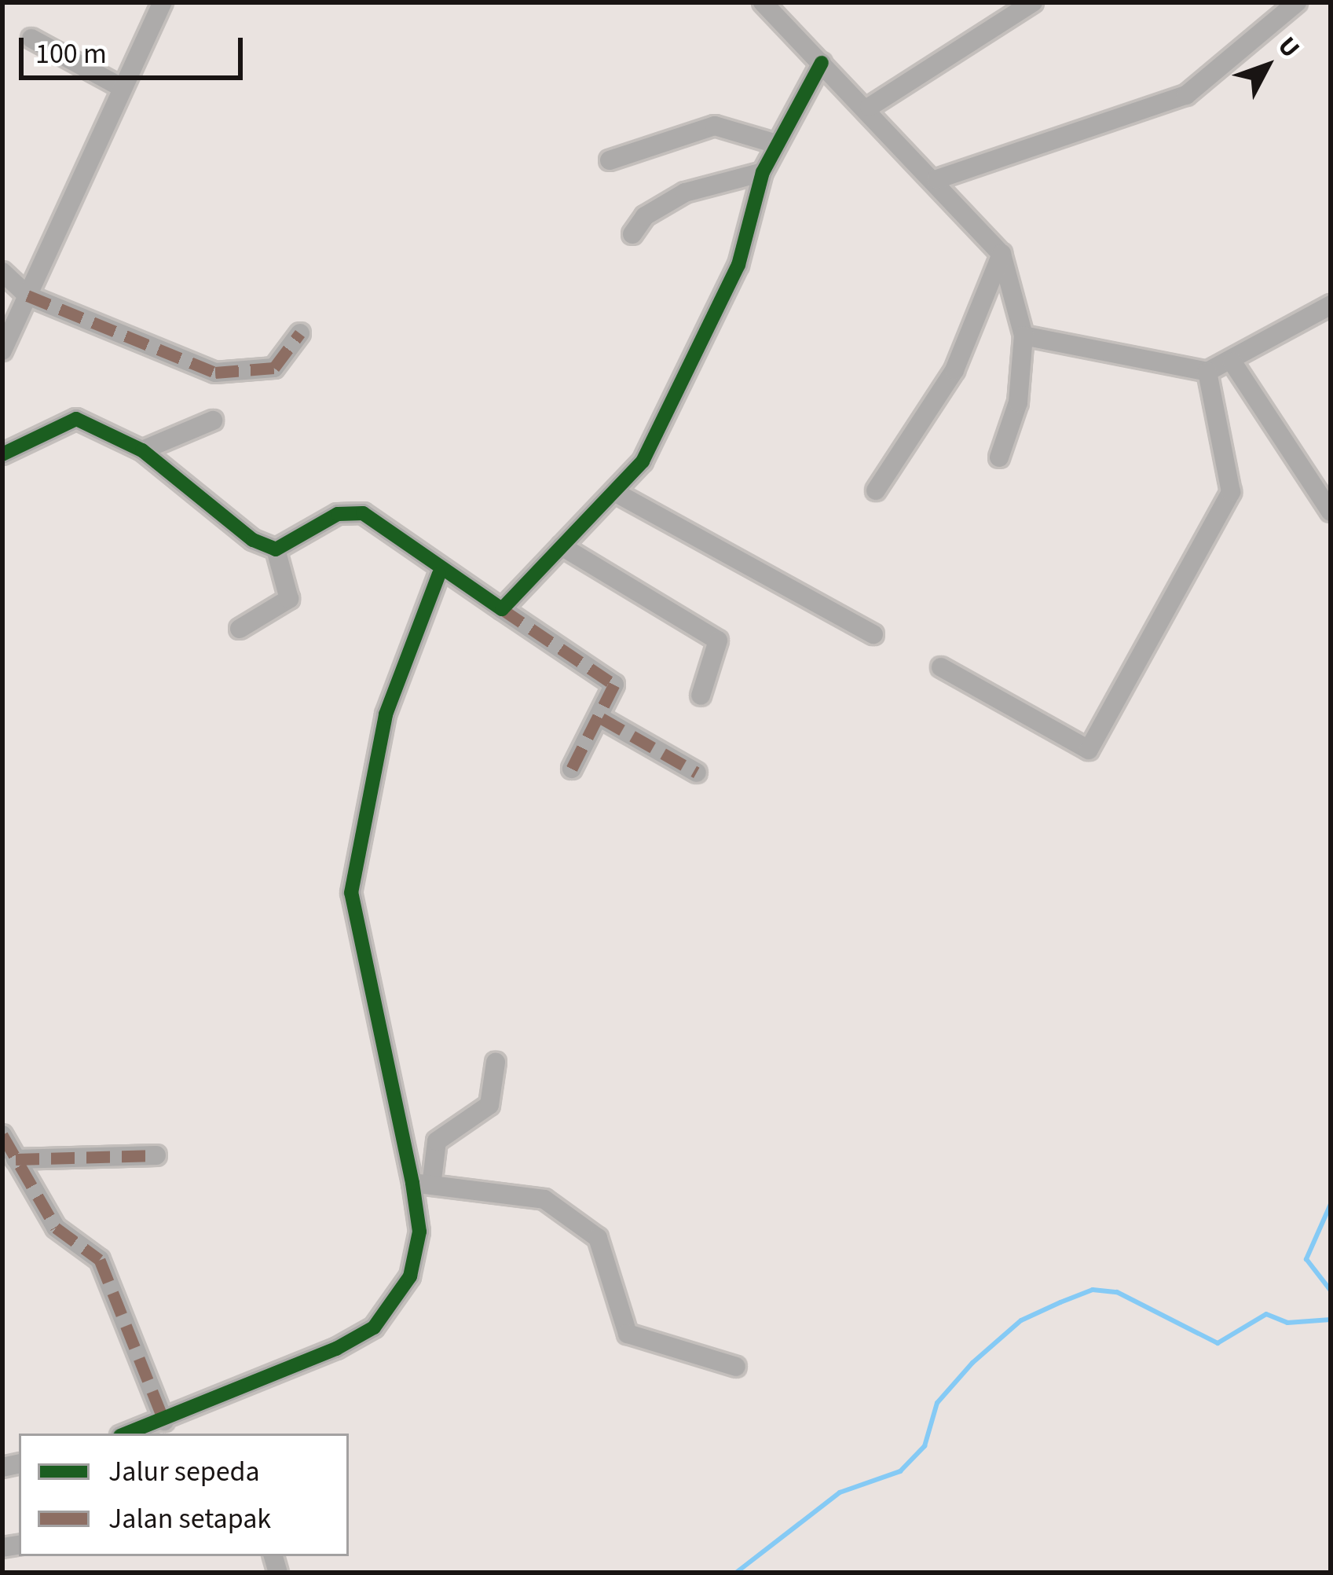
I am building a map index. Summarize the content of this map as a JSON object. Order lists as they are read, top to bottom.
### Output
{
  "legend": ["Jalur sepeda", "Jalan setapak"],
  "scale_bar": "100 m",
  "north": "top right"
}
